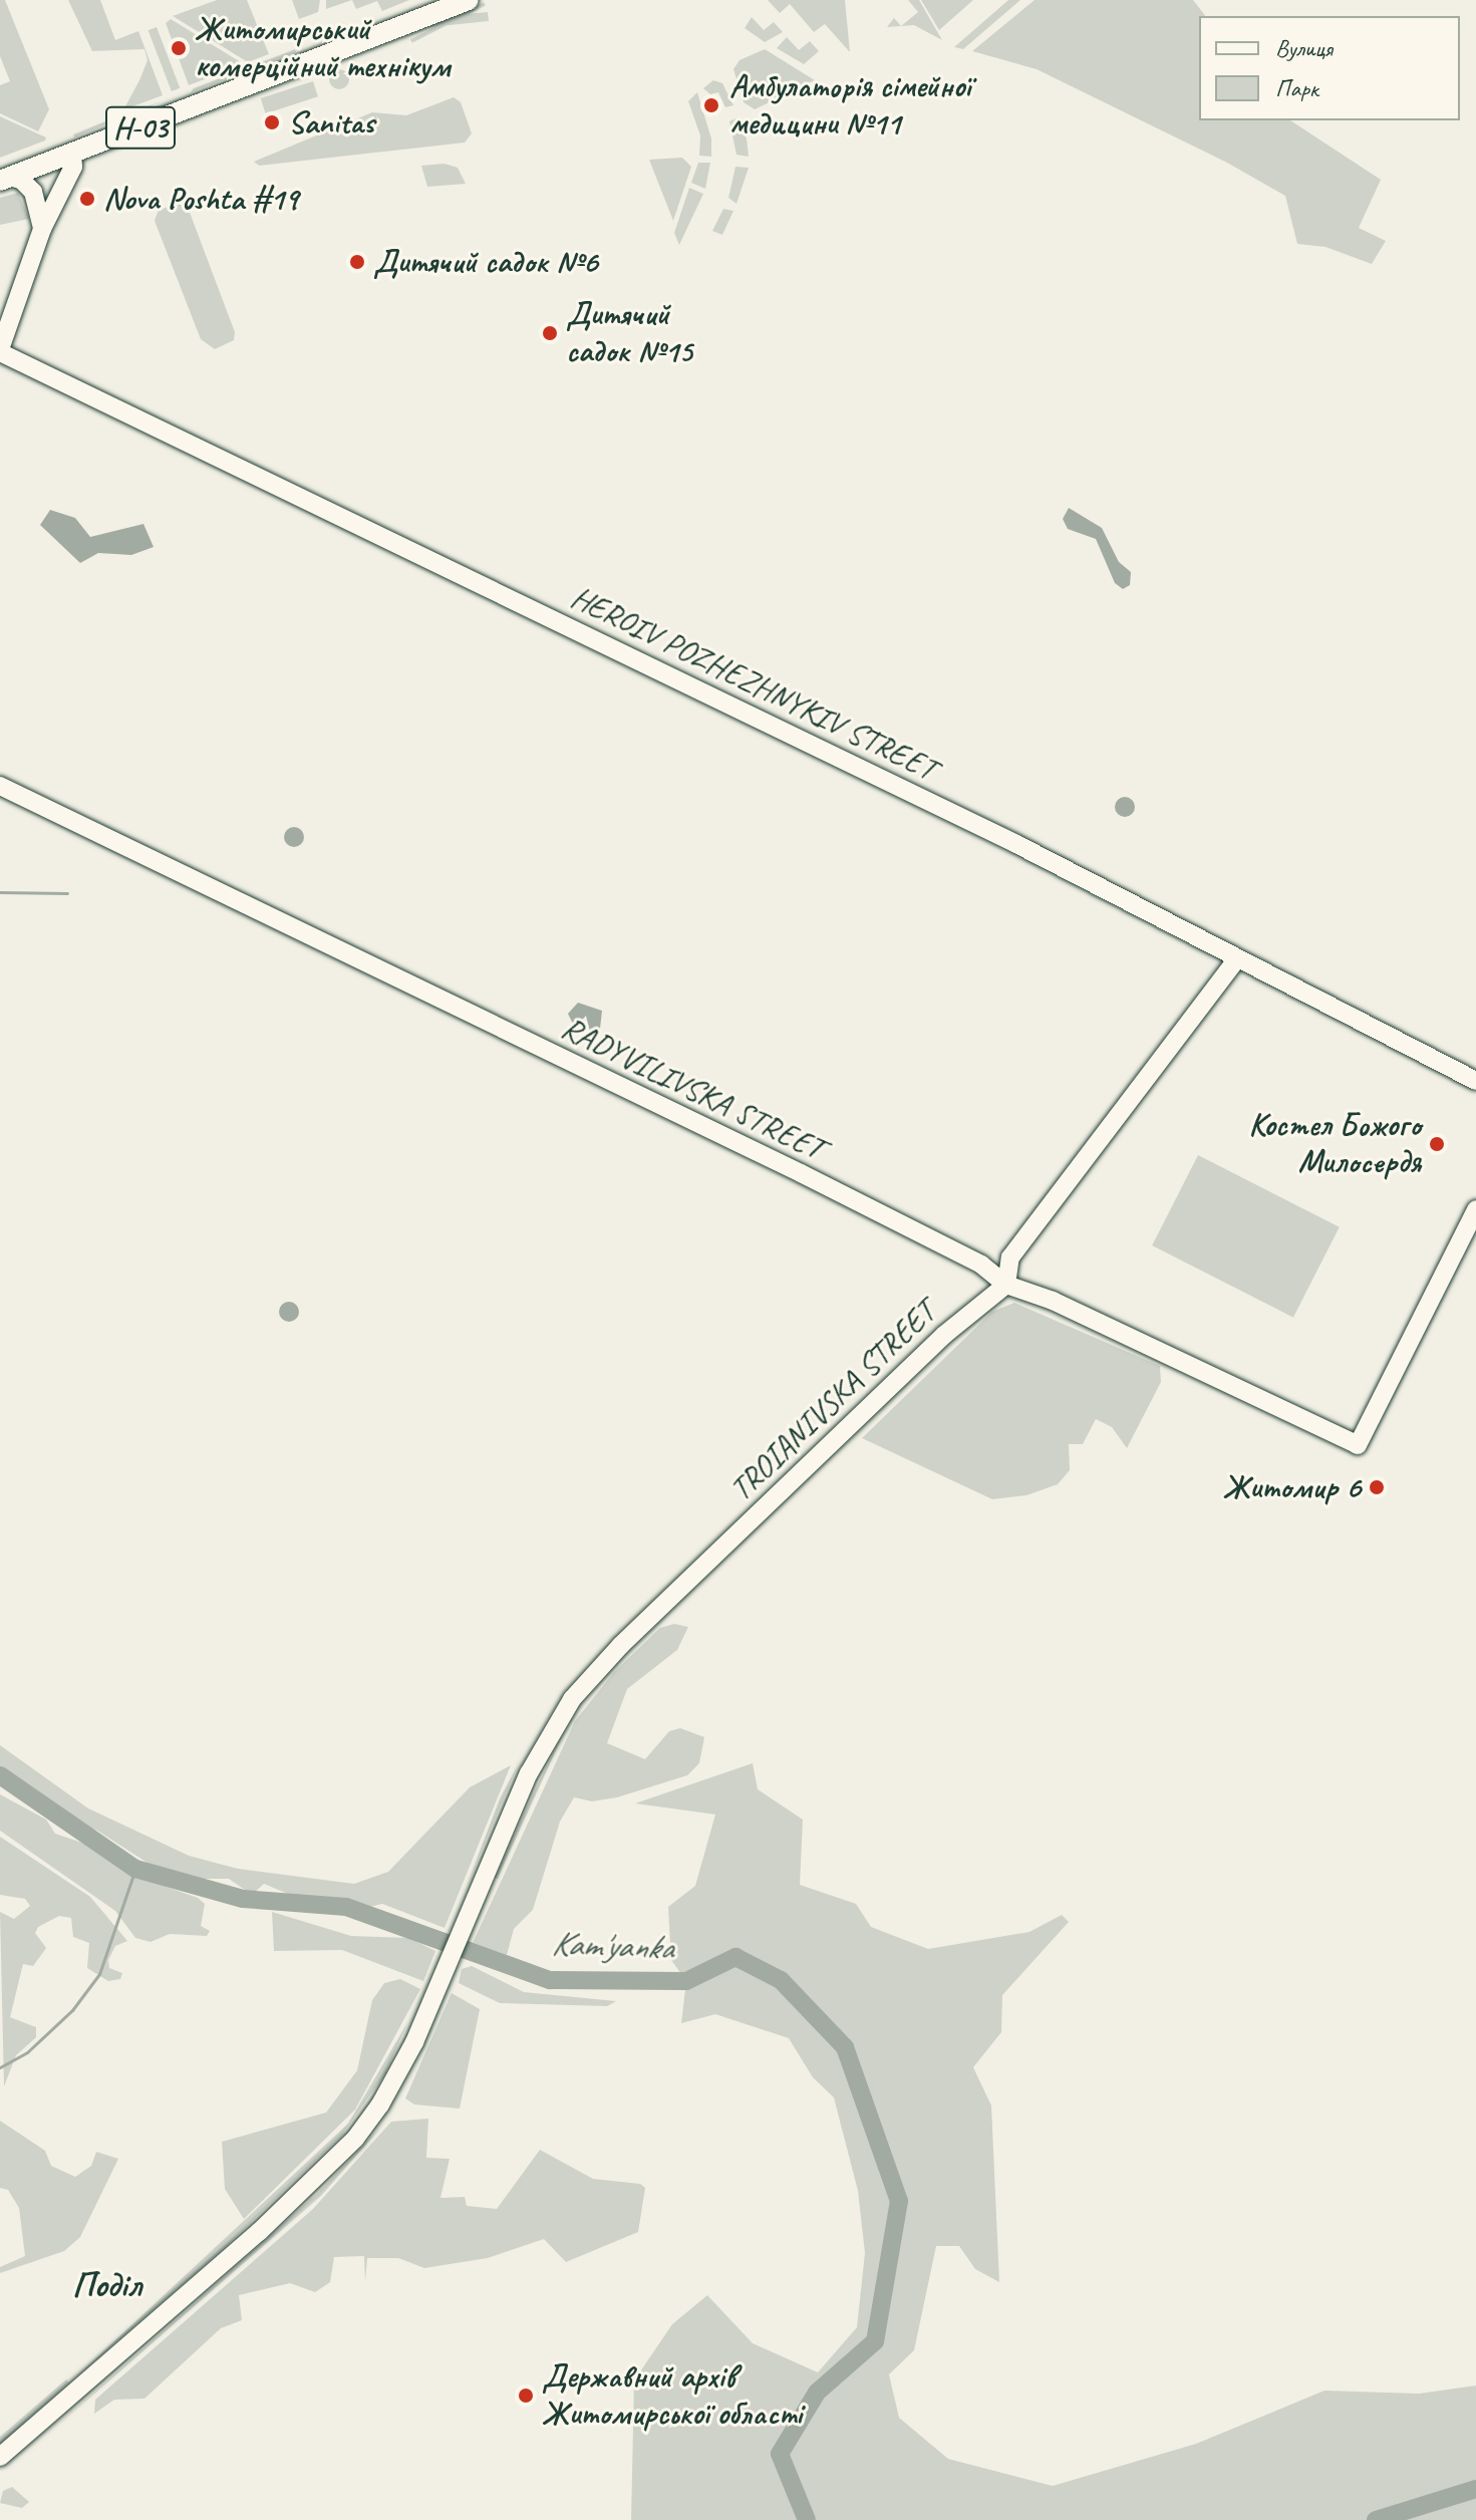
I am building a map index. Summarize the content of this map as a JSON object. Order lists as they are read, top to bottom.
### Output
{
  "streets": {
    "main road": ["Н-03"],
    "street": ["HEROIV POZHEZHNYKIV STREET", "RADYVILIVSKA STREET", "TROIANIVSKA STREET"]
  },
  "crossings": [
    ["RADYVILIVSKA STREET", "TROIANIVSKA STREET"]
  ],
  "districts": ["Поділ"],
  "water": ["Kam'yanka"],
  "places": [
    "Житомирський комерційний технікум",
    "Амбулаторія сімейної медицини №11",
    "Sanitas",
    "Nova Poshta #19",
    "Дитячий садок №6",
    "Дитячий садок №15",
    "Костел Божого Милосердя",
    "Житомир 6",
    "Державний архів Житомирської області"
  ],
  "legend": ["Вулиця", "Парк"]
}
